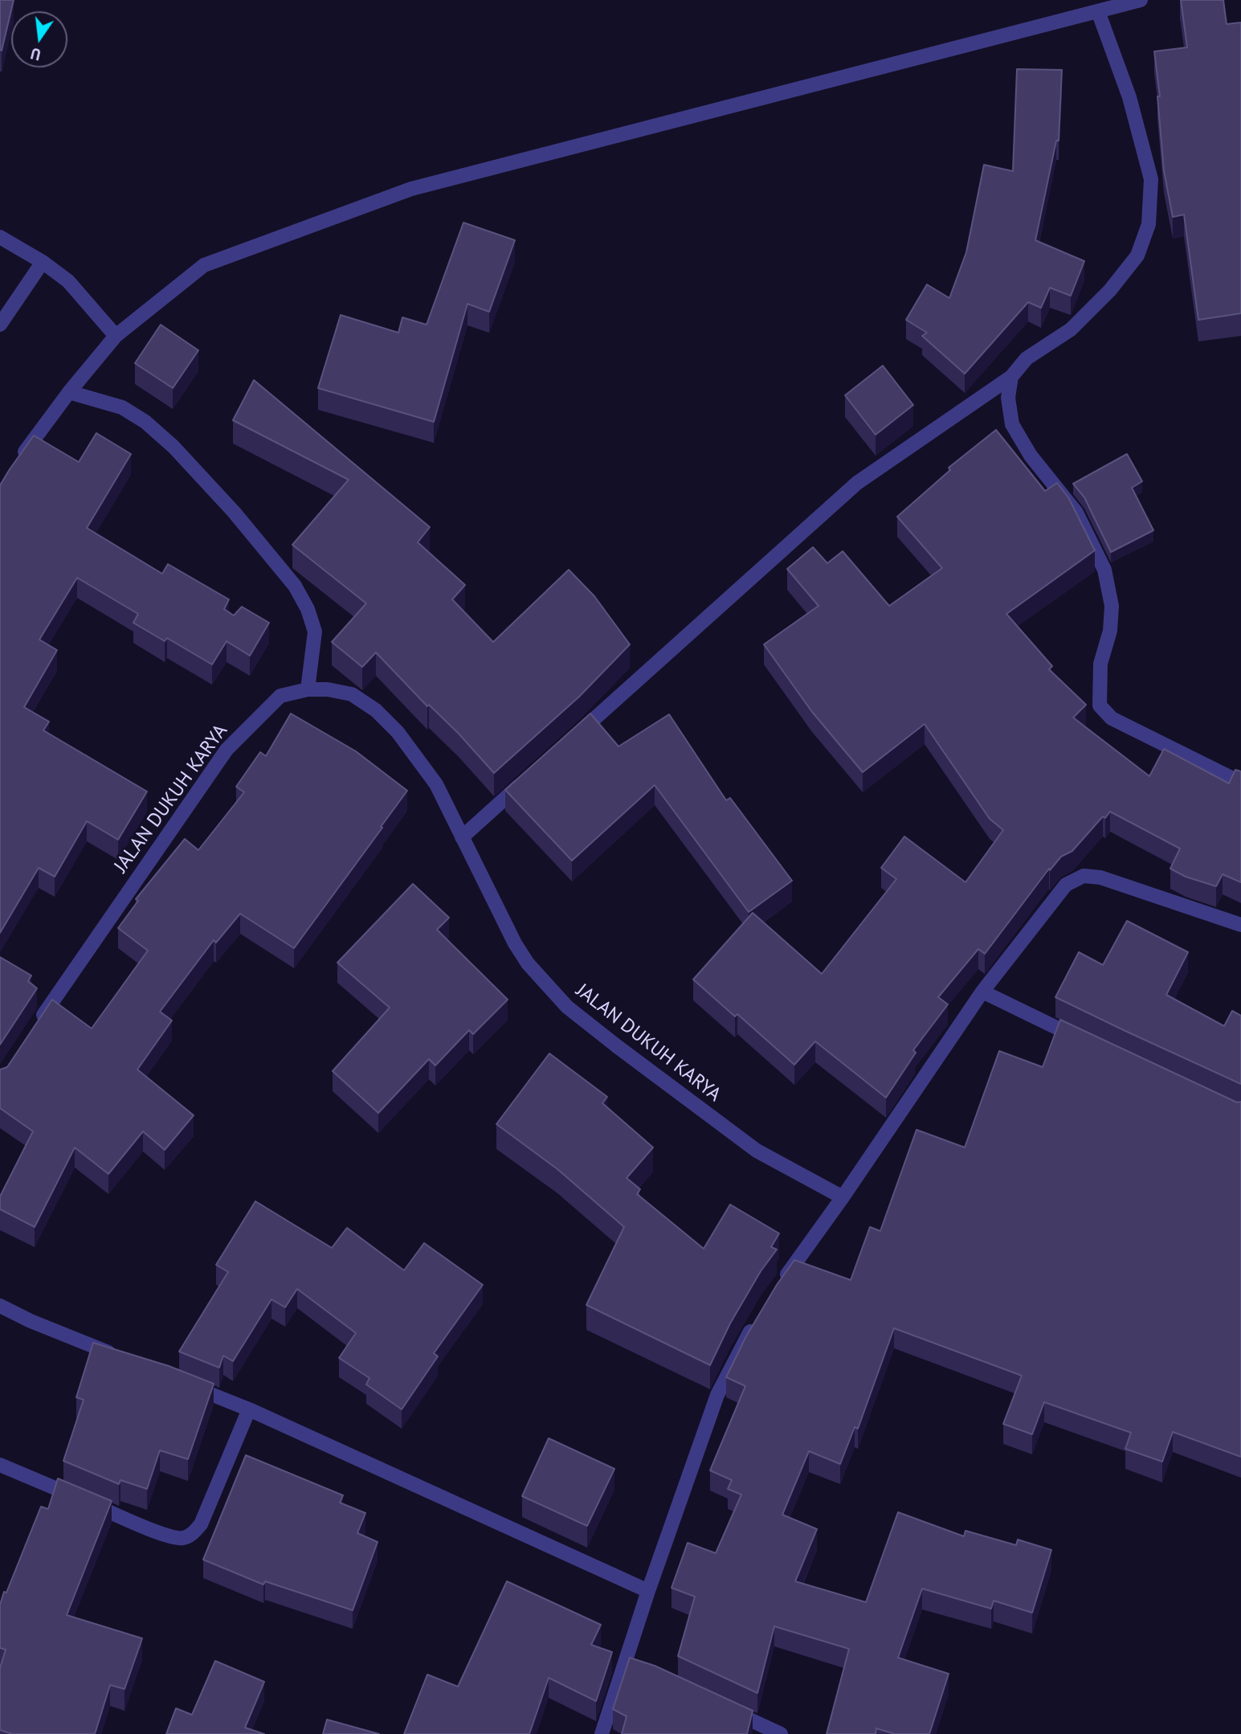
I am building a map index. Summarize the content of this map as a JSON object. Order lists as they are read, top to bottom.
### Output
{
  "streets": {
    "street": ["JALAN DUKUH KARYA"]
  },
  "north": "bottom"
}
